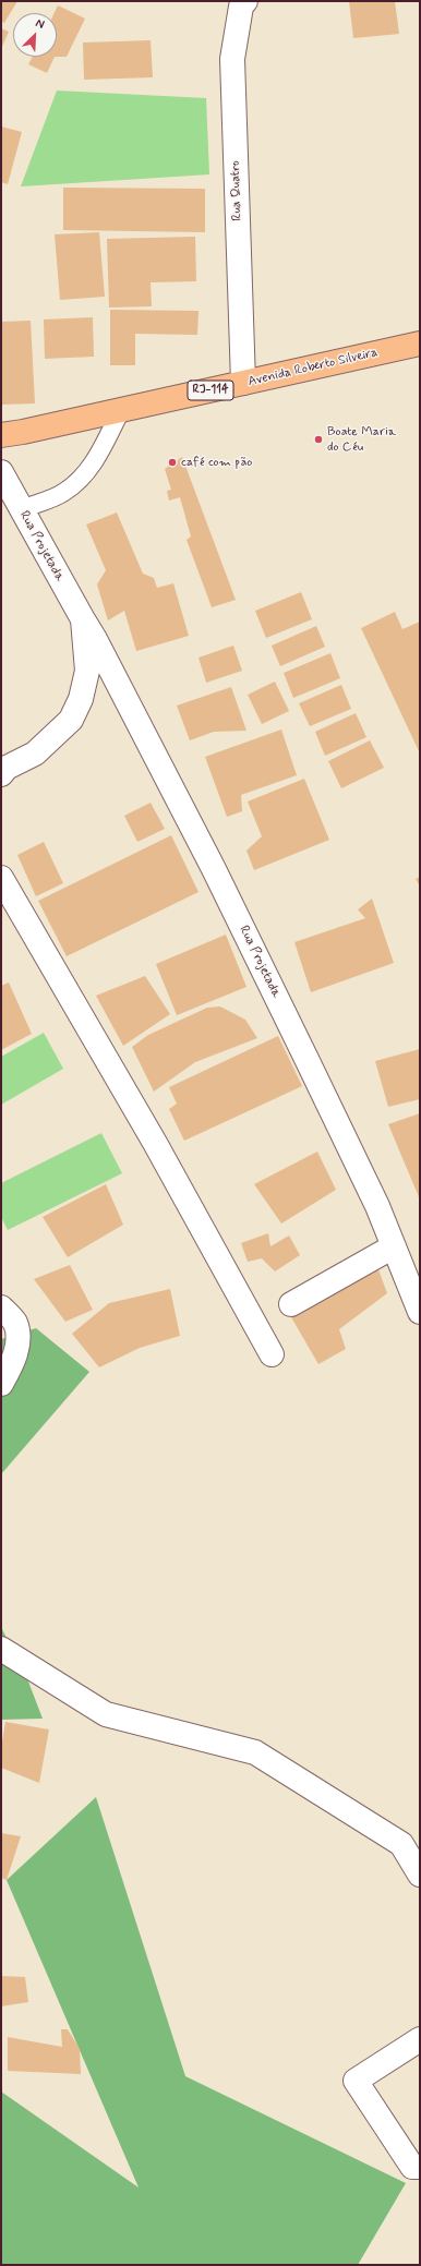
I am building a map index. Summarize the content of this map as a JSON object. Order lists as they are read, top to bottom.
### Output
{
  "streets": {
    "main road": ["Avenida Roberto Silveira", "RJ-114"],
    "street": ["Rua Quatro", "Rua Projetada"]
  },
  "crossings": [
    ["Rua Quatro", "Avenida Roberto Silveira"]
  ],
  "places": ["Boate Maria do Céu", "café com pão"],
  "north": "top right"
}
